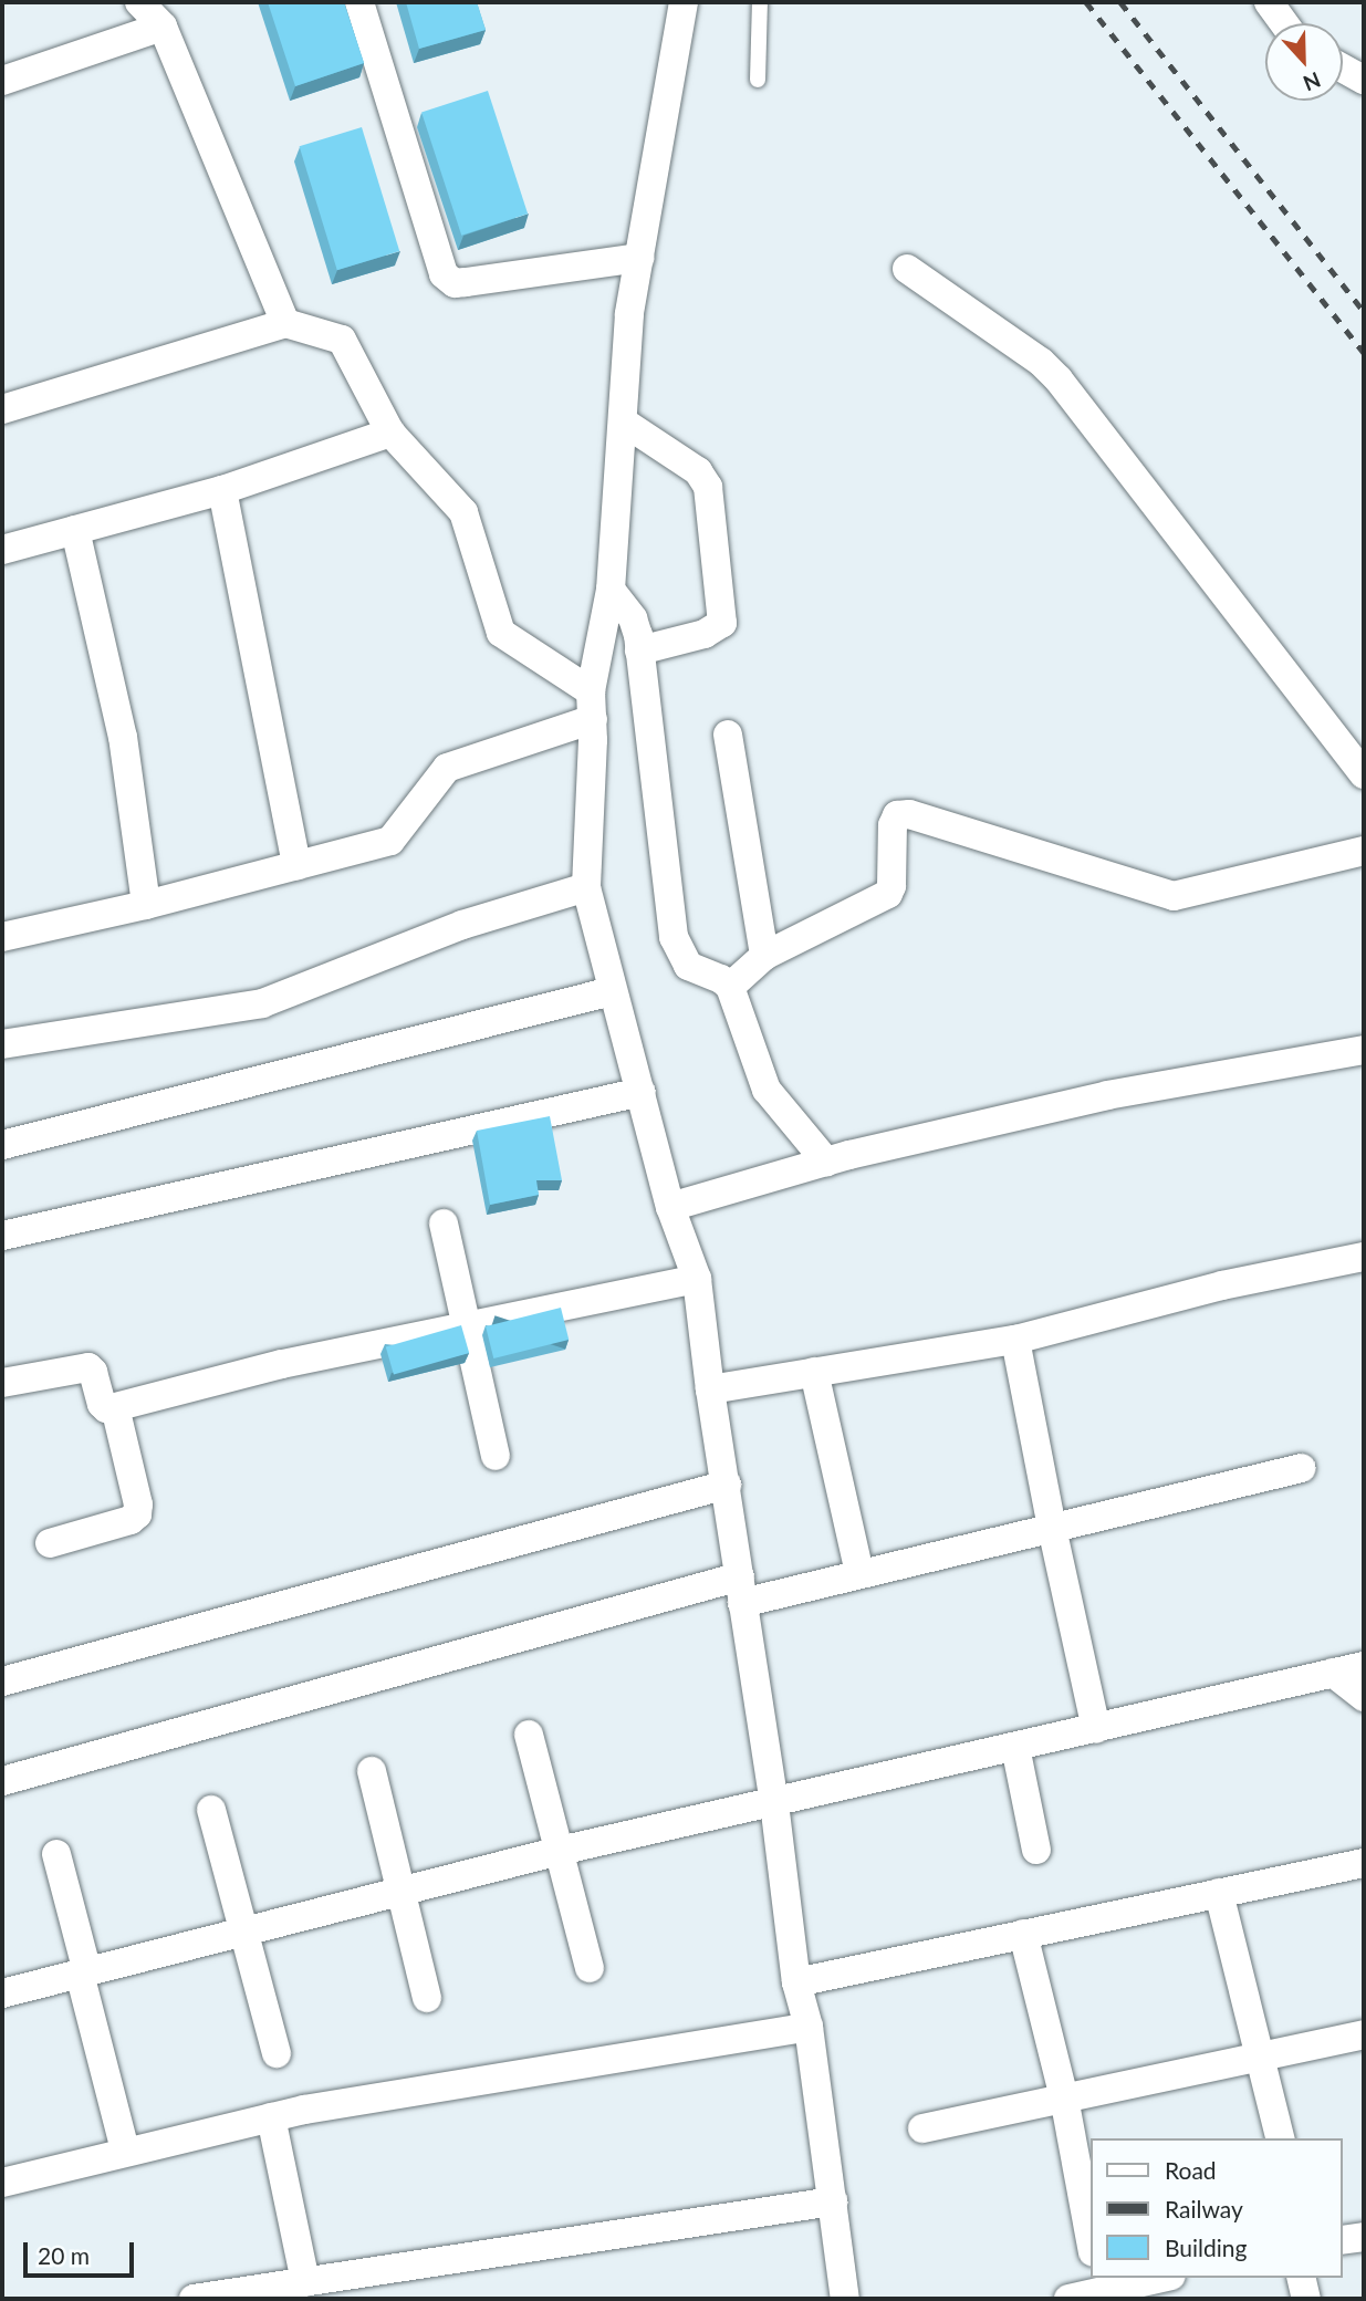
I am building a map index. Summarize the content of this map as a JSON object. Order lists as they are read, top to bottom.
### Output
{
  "legend": ["Road", "Railway", "Building"],
  "scale_bar": "20 m",
  "north": "bottom"
}
